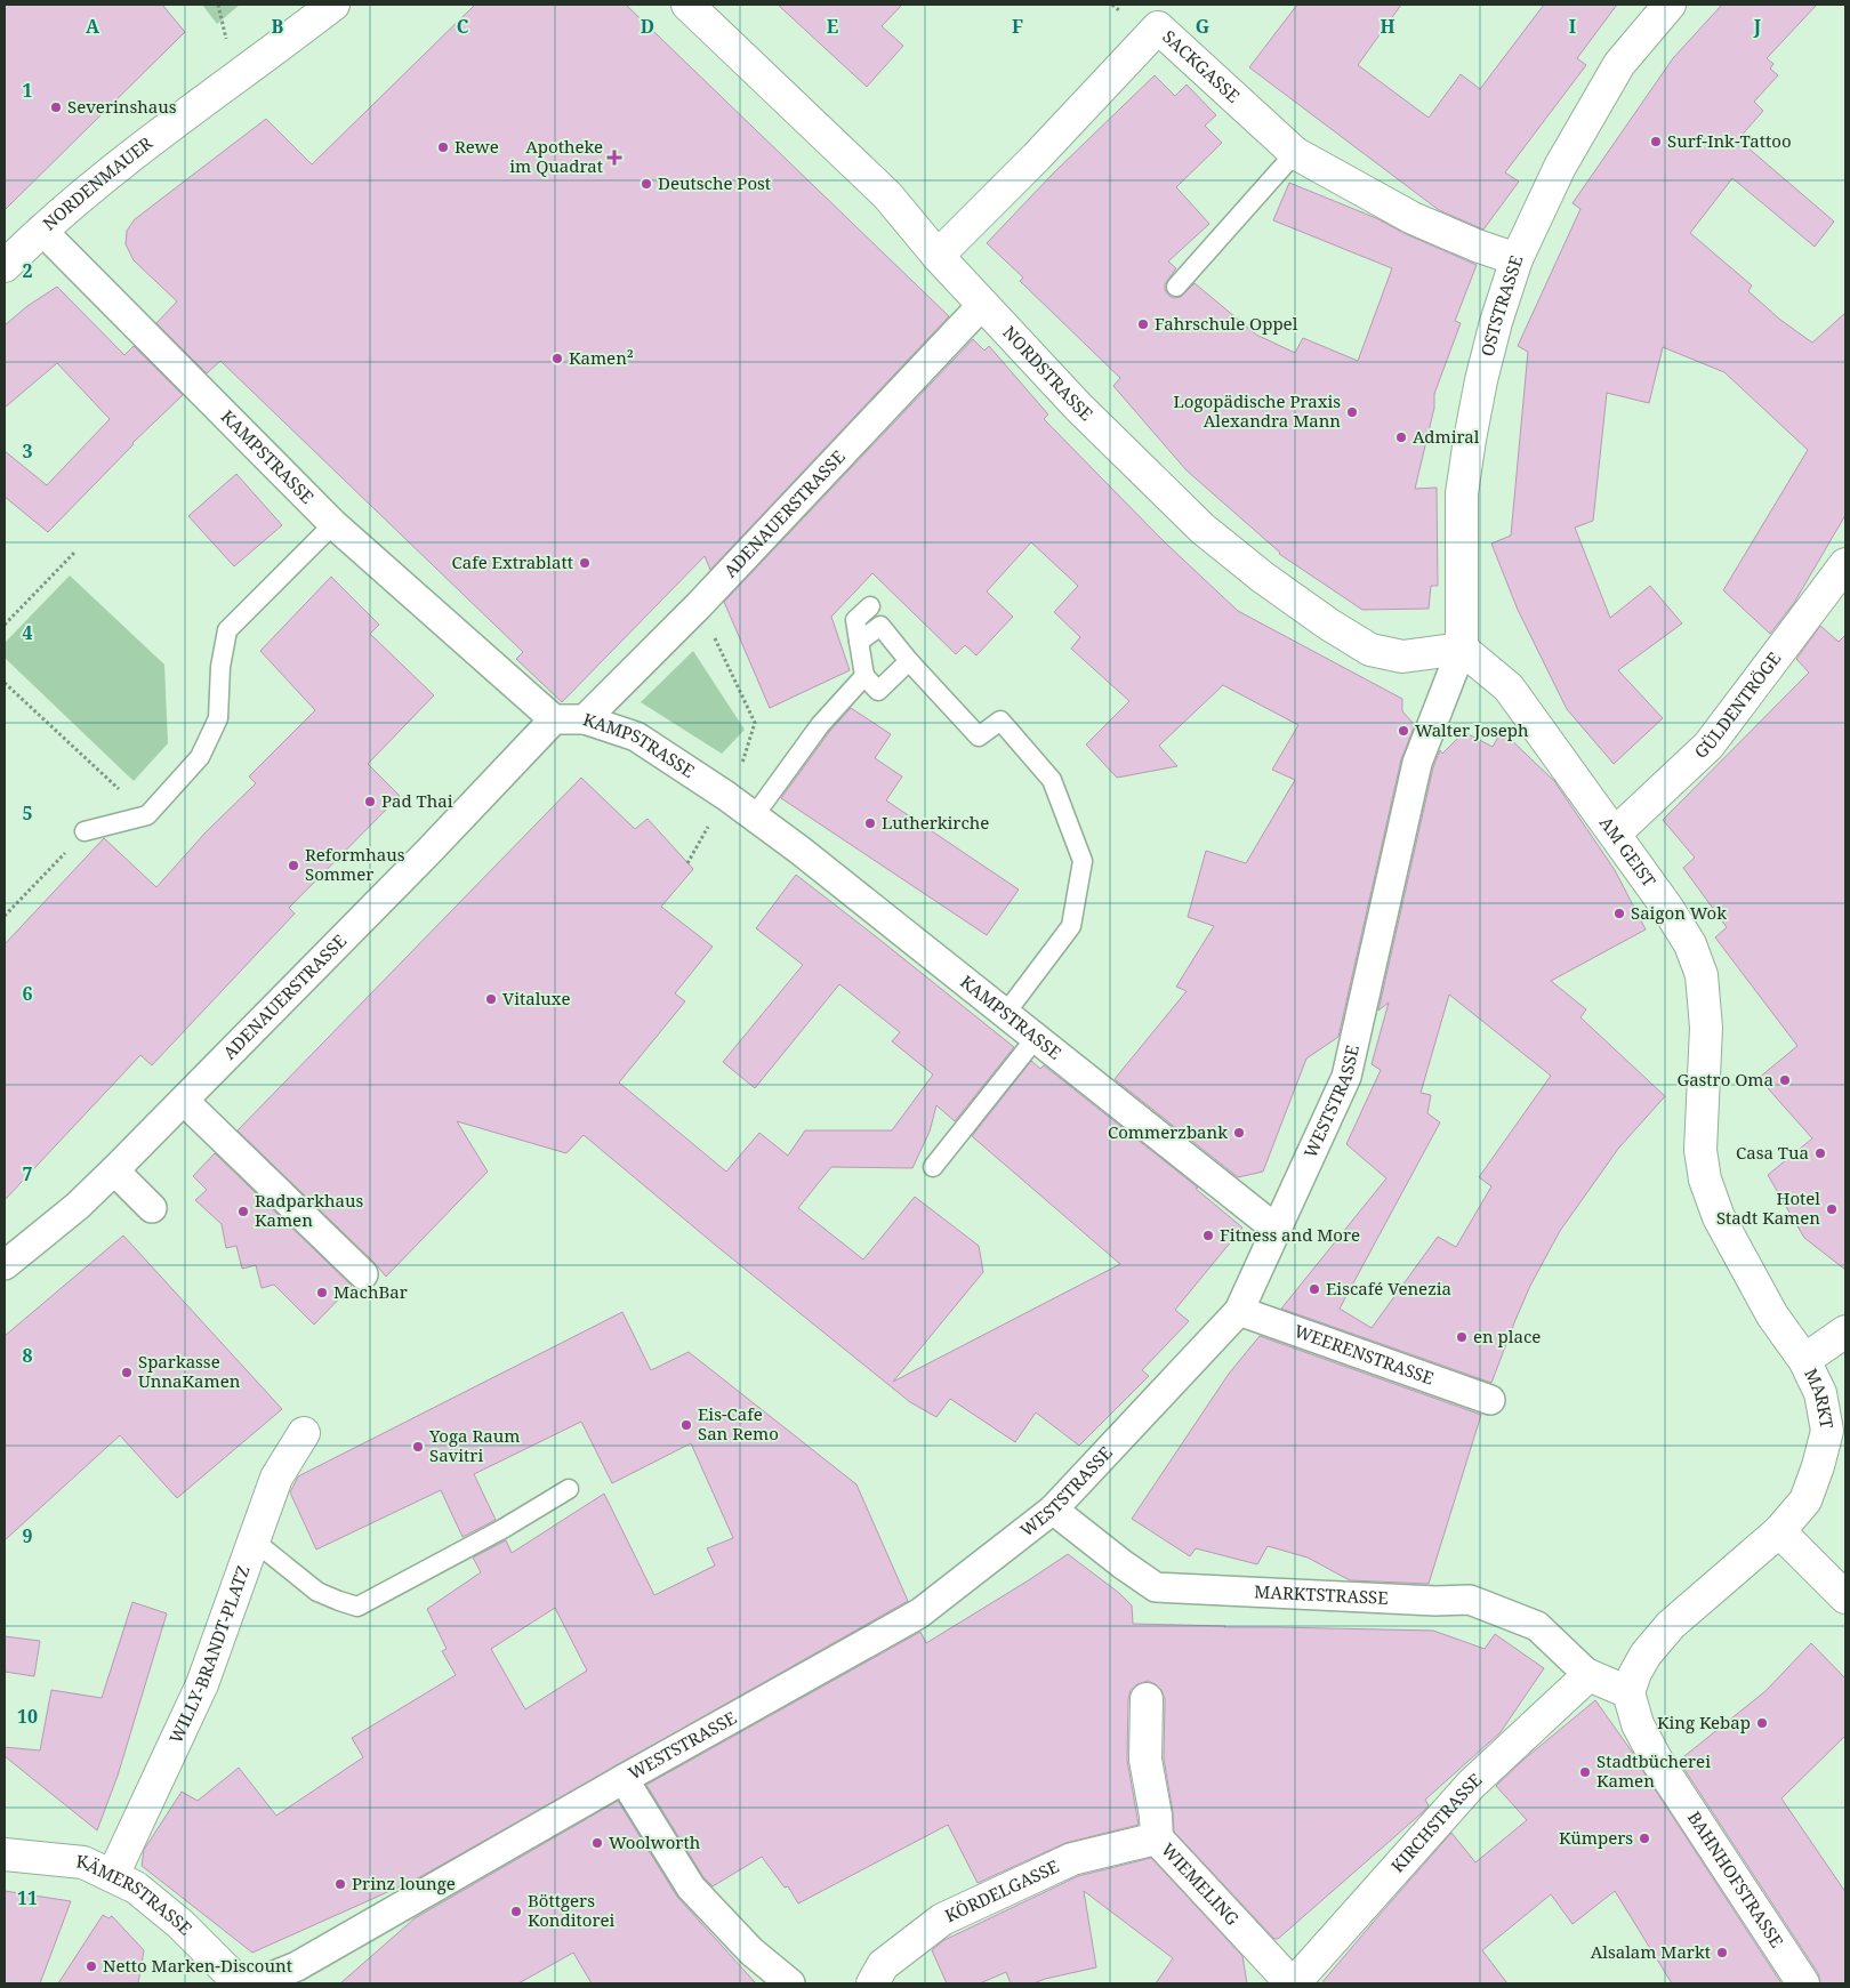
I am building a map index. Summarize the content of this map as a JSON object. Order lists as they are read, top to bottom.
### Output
{
  "streets": {
    "street": [
      "SACKGASSE",
      "NORDENMAUER",
      "OSTSTRASSE",
      "NORDSTRASSE",
      "KAMPSTRASSE",
      "ADENAUERSTRASSE",
      "GÜLDENTRÖGE",
      "AM GEIST",
      "WESTSTRASSE",
      "WEERENSTRASSE",
      "MARKT",
      "MARKTSTRASSE",
      "WILLY-BRANDT-PLATZ",
      "KIRCHSTRASSE",
      "BAHNHOFSTRASSE",
      "WIEMELING",
      "KÖRDELGASSE",
      "KÄMERSTRASSE"
    ]
  },
  "crossings": [
    ["SACKGASSE", "OSTSTRASSE"],
    ["SACKGASSE", "NORDSTRASSE"],
    ["NORDENMAUER", "KAMPSTRASSE"],
    ["OSTSTRASSE", "NORDSTRASSE"],
    ["OSTSTRASSE", "AM GEIST"],
    ["OSTSTRASSE", "WESTSTRASSE"],
    ["NORDSTRASSE", "ADENAUERSTRASSE"],
    ["NORDSTRASSE", "AM GEIST"],
    ["NORDSTRASSE", "WESTSTRASSE"],
    ["KAMPSTRASSE", "ADENAUERSTRASSE"],
    ["KAMPSTRASSE", "WESTSTRASSE"],
    ["GÜLDENTRÖGE", "AM GEIST"],
    ["AM GEIST", "WESTSTRASSE"],
    ["AM GEIST", "MARKT"],
    ["WESTSTRASSE", "WEERENSTRASSE"],
    ["WESTSTRASSE", "MARKTSTRASSE"],
    ["MARKT", "BAHNHOFSTRASSE"],
    ["MARKTSTRASSE", "KIRCHSTRASSE"],
    ["WILLY-BRANDT-PLATZ", "KÄMERSTRASSE"],
    ["KIRCHSTRASSE", "WIEMELING"],
    ["WIEMELING", "KÖRDELGASSE"]
  ],
  "places": {
    "other": [
      "Severinshaus",
      "Surf-Ink-Tattoo",
      "Rewe",
      "Deutsche Post",
      "Fahrschule Oppel",
      "Kamen²",
      "Logopädische Praxis Alexandra Mann",
      "Admiral",
      "Cafe Extrablatt",
      "Walter Joseph",
      "Pad Thai",
      "Lutherkirche",
      "Reformhaus Sommer",
      "Saigon Wok",
      "Vitaluxe",
      "Gastro Oma",
      "Commerzbank",
      "Casa Tua",
      "Hotel Stadt Kamen",
      "Radparkhaus Kamen",
      "Fitness and More",
      "Eiscafé Venezia",
      "MachBar",
      "en place",
      "Sparkasse UnnaKamen",
      "Eis-Cafe San Remo",
      "Yoga Raum Savitri",
      "King Kebap",
      "Stadtbücherei Kamen",
      "Kümpers",
      "Woolworth",
      "Prinz lounge",
      "Böttgers Konditorei",
      "Alsalam Markt",
      "Netto Marken-Discount"
    ],
    "health": ["Apotheke im Quadrat"]
  },
  "grid": {
    "columns": [
      "A",
      "B",
      "C",
      "D",
      "E",
      "F",
      "G",
      "H",
      "I",
      "J"
    ],
    "rows": [
      "1",
      "2",
      "3",
      "4",
      "5",
      "6",
      "7",
      "8",
      "9",
      "10",
      "11"
    ]
  }
}
